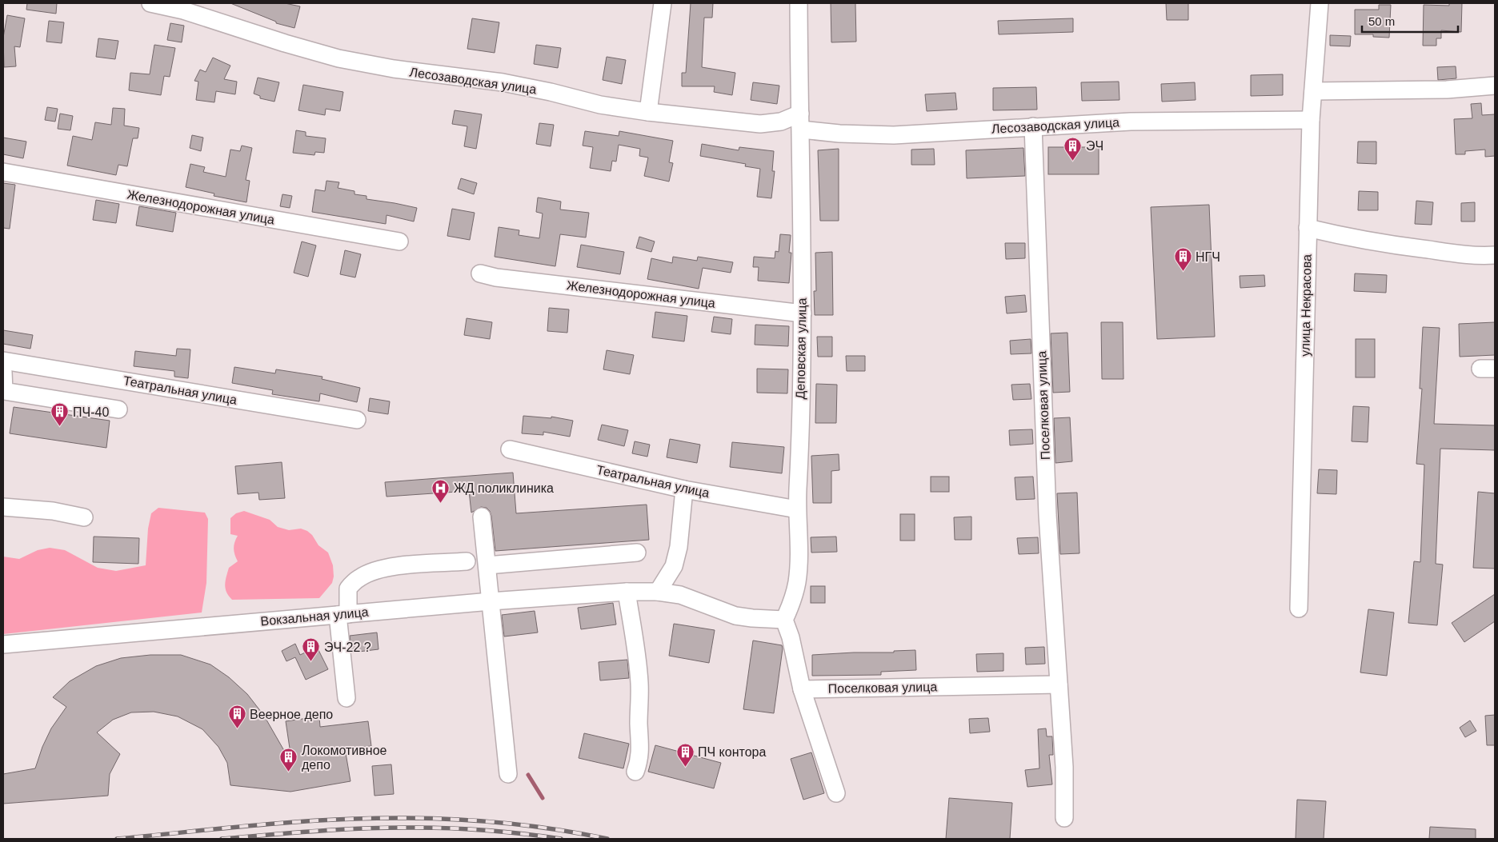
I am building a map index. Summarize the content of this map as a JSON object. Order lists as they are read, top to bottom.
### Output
{
  "streets": {
    "street": [
      "Лесозаводская улица",
      "Железнодорожная улица",
      "улица Некрасова",
      "Деповская улица",
      "Театральная улица",
      "Поселковая улица",
      "Вокзальная улица"
    ]
  },
  "crossings": [
    ["Лесозаводская улица", "улица Некрасова"],
    ["Лесозаводская улица", "Деповская улица"],
    ["Лесозаводская улица", "Поселковая улица"],
    ["Железнодорожная улица", "Деповская улица"],
    ["Деповская улица", "Театральная улица"],
    ["Деповская улица", "Вокзальная улица"]
  ],
  "places": {
    "building": [
      "ЭЧ",
      "НГЧ",
      "ПЧ-40",
      "ЭЧ-22 ?",
      "Веерное депо",
      "ПЧ контора",
      "Локомотивное депо"
    ],
    "hospital": ["ЖД поликлиника"]
  },
  "scale_bar": "50 m"
}
